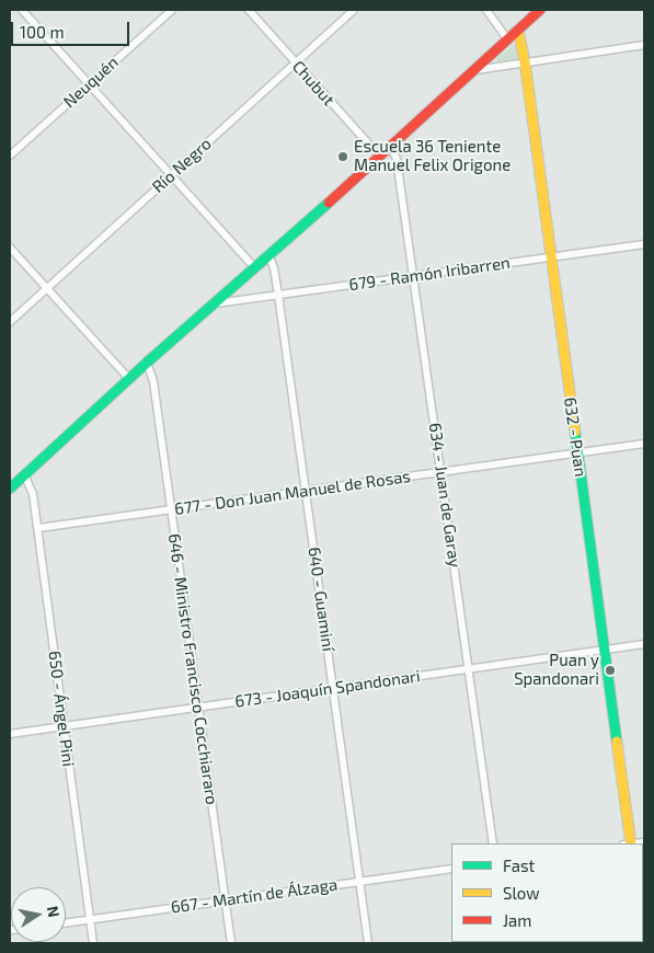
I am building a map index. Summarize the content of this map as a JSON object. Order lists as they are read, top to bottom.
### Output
{
  "streets": {
    "street": [
      "Neuquén",
      "Chubut",
      "Río Negro",
      "679 - Ramón Iribarren",
      "632 - Puan",
      "677 - Don Juan Manuel de Rosas",
      "634 - Juan de Garay",
      "640 - Guaminí",
      "646 - Ministro Francisco Cocchiararo",
      "673 - Joaquín Spandonari",
      "650 - Ángel Pini",
      "667 - Martín de Álzaga"
    ]
  },
  "crossings": [
    ["Chubut", "Río Negro"],
    ["679 - Ramón Iribarren", "632 - Puan"],
    ["679 - Ramón Iribarren", "634 - Juan de Garay"],
    ["679 - Ramón Iribarren", "640 - Guaminí"],
    ["632 - Puan", "677 - Don Juan Manuel de Rosas"],
    ["632 - Puan", "673 - Joaquín Spandonari"],
    ["677 - Don Juan Manuel de Rosas", "634 - Juan de Garay"],
    ["677 - Don Juan Manuel de Rosas", "640 - Guaminí"],
    ["677 - Don Juan Manuel de Rosas", "646 - Ministro Francisco Cocchiararo"],
    ["677 - Don Juan Manuel de Rosas", "650 - Ángel Pini"],
    ["634 - Juan de Garay", "673 - Joaquín Spandonari"],
    ["640 - Guaminí", "673 - Joaquín Spandonari"],
    ["640 - Guaminí", "667 - Martín de Álzaga"],
    ["646 - Ministro Francisco Cocchiararo", "673 - Joaquín Spandonari"],
    ["646 - Ministro Francisco Cocchiararo", "667 - Martín de Álzaga"],
    ["673 - Joaquín Spandonari", "650 - Ángel Pini"],
    ["650 - Ángel Pini", "667 - Martín de Álzaga"]
  ],
  "places": ["Escuela 36 Teniente Manuel Felix Origone", "Puan y Spandonari"],
  "legend": ["Fast", "Slow", "Jam"],
  "scale_bar": "100 m",
  "north": "right"
}
